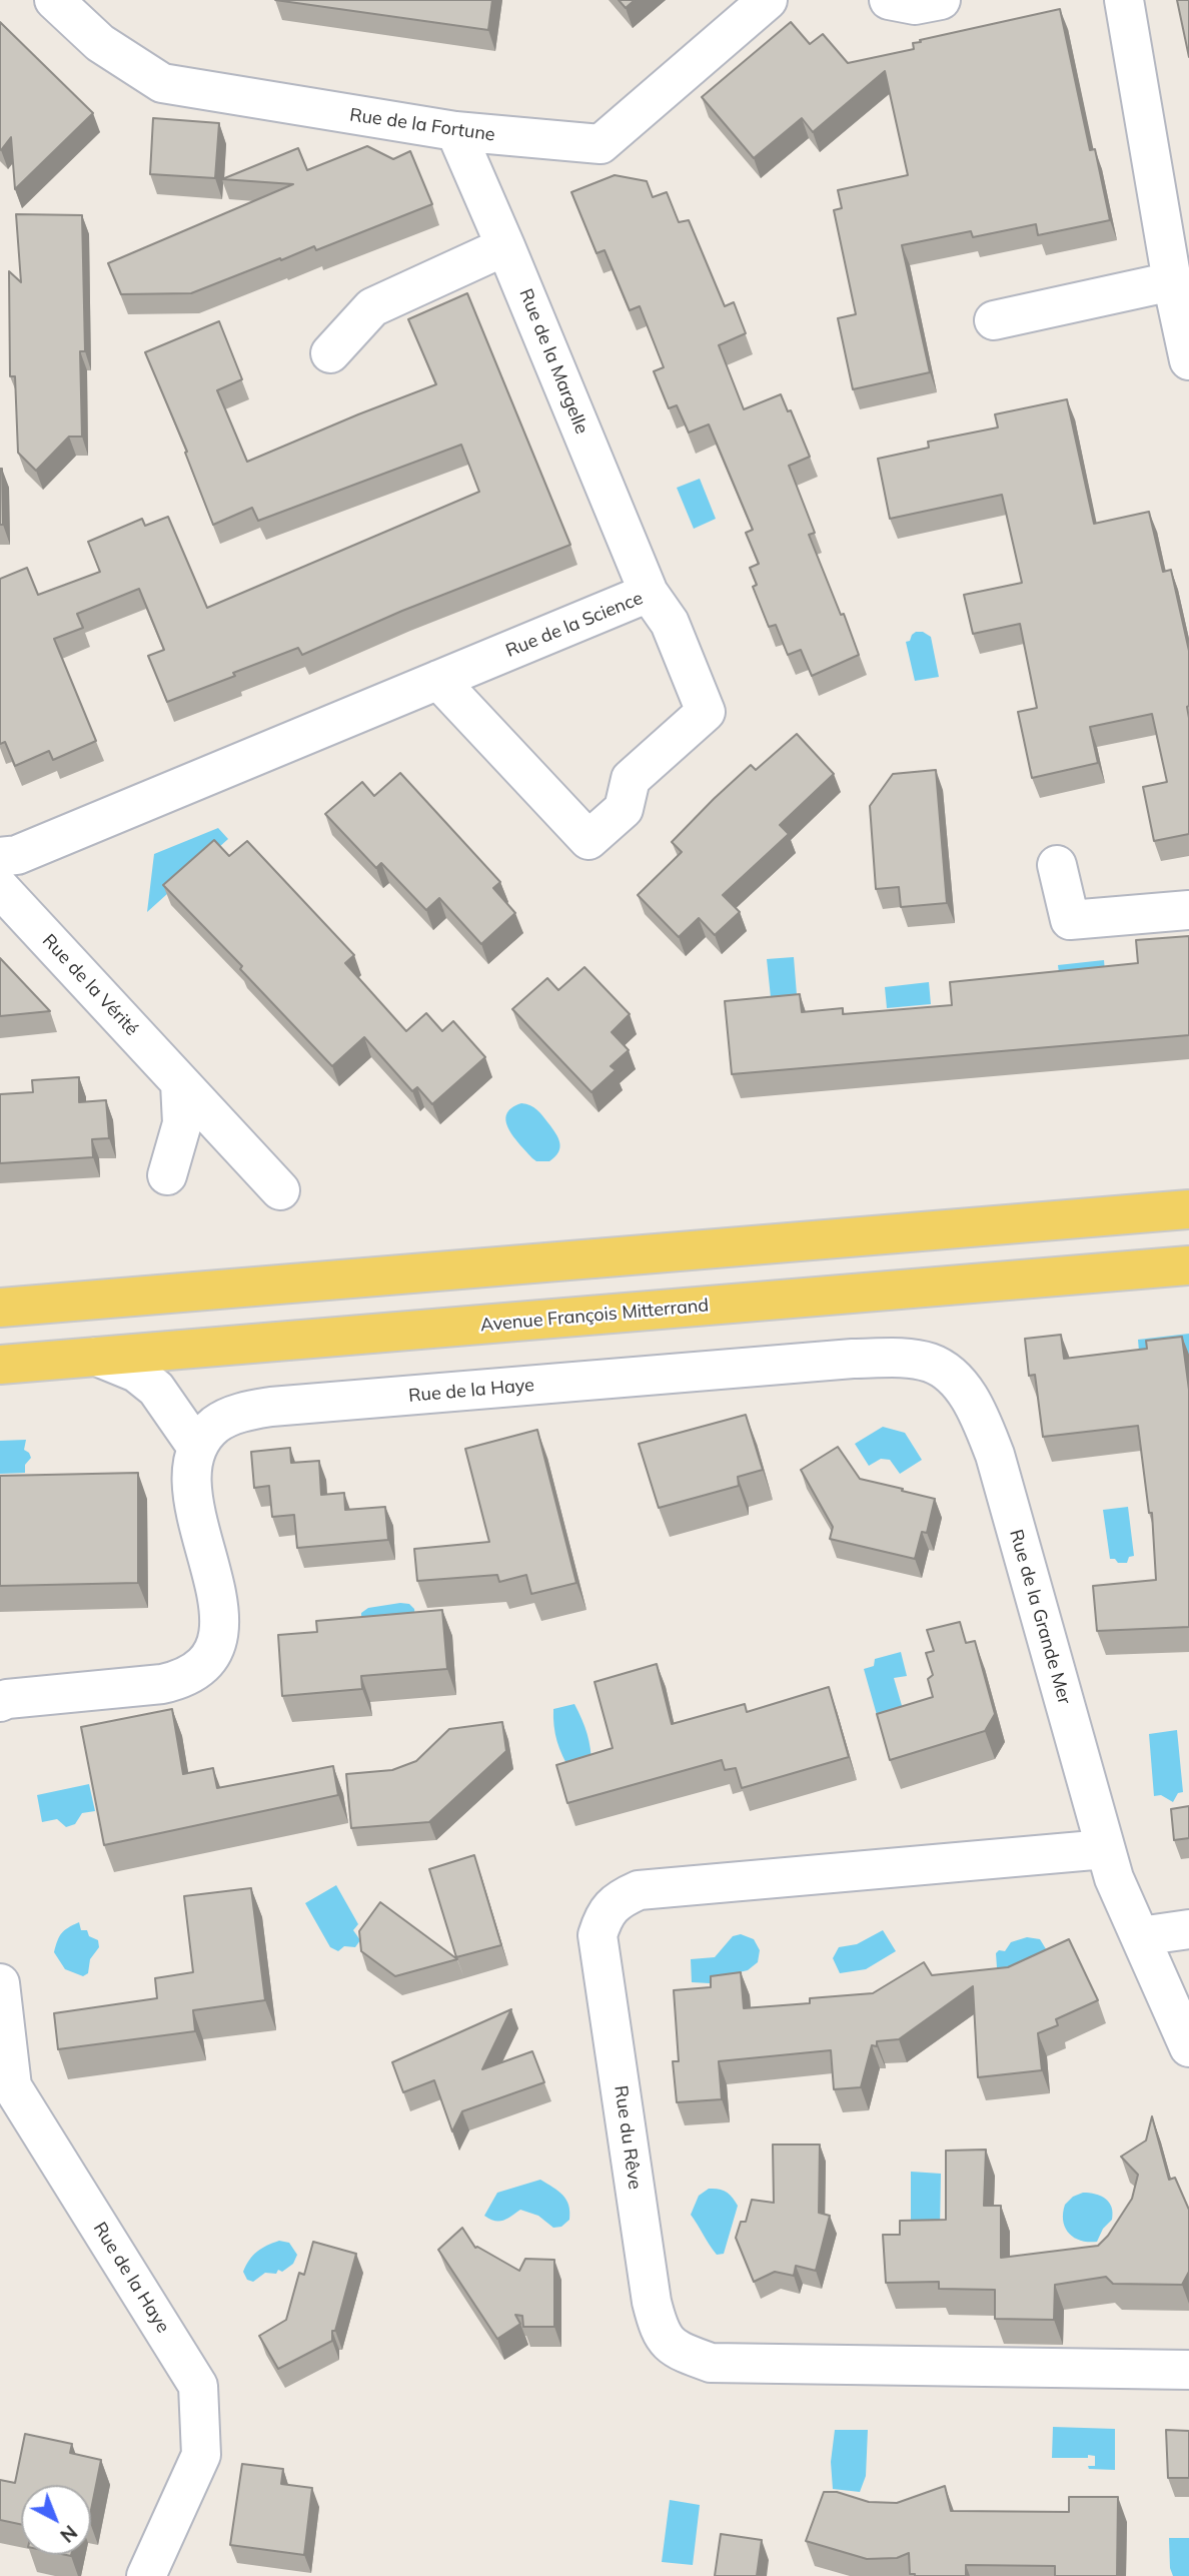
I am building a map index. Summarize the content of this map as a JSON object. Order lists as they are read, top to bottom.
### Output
{
  "streets": {
    "main road": ["Avenue François Mitterrand"],
    "street": [
      "Rue de la Fortune",
      "Rue de la Margelle",
      "Rue de la Science",
      "Rue de la Vérité",
      "Rue de la Haye",
      "Rue de la Grande Mer",
      "Rue du Rêve"
    ]
  },
  "crossings": [
    ["Rue de la Fortune", "Rue de la Margelle"],
    ["Rue de la Margelle", "Rue de la Science"],
    ["Rue de la Haye", "Rue de la Grande Mer"],
    ["Rue de la Grande Mer", "Rue du Rêve"]
  ],
  "north": "bottom right"
}
